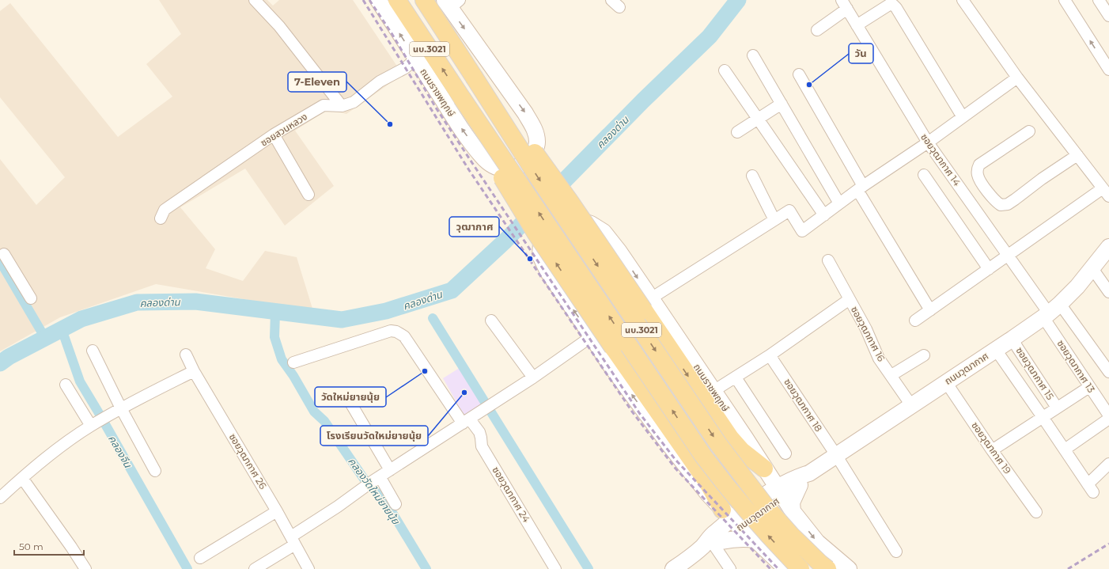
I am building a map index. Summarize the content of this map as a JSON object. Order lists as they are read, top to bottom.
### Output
{
  "streets": {
    "main road": ["นบ.3021", "ถนนราชพฤกษ์", "ถนนวุฒากาศ"],
    "street": [
      "ซอยสวนหลวง",
      "ซอยวุฒากาศ 14",
      "ซอยวุฒากาศ 16",
      "ซอยวุฒากาศ 13",
      "ซอยวุฒากาศ 15",
      "ซอยวุฒากาศ 18",
      "ซอยวุฒากาศ 19",
      "ซอยวุฒากาศ 26",
      "ซอยวุฒากาศ 24"
    ]
  },
  "crossings": [
    ["ถนนราชพฤกษ์", "ซอยสวนหลวง"],
    ["ถนนราชพฤกษ์", "ถนนวุฒากาศ"],
    ["ซอยวุฒากาศ 14", "ซอยวุฒากาศ 13"],
    ["ซอยวุฒากาศ 14", "ถนนวุฒากาศ"],
    ["ซอยวุฒากาศ 16", "ถนนวุฒากาศ"],
    ["ซอยวุฒากาศ 13", "ถนนวุฒากาศ"],
    ["ถนนวุฒากาศ", "ซอยวุฒากาศ 15"],
    ["ถนนวุฒากาศ", "ซอยวุฒากาศ 18"],
    ["ถนนวุฒากาศ", "ซอยวุฒากาศ 19"]
  ],
  "water": ["คลองด่าน", "คลองจีน", "คลองวัดใหม่ยายนุ้ย"],
  "places": [
    "วัน",
    "7-Eleven",
    "วุฒากาศ",
    "วัดใหม่ยายนุ้ย",
    "โรงเรียนวัดใหม่ยายนุ้ย"
  ],
  "scale_bar": "50 m"
}
